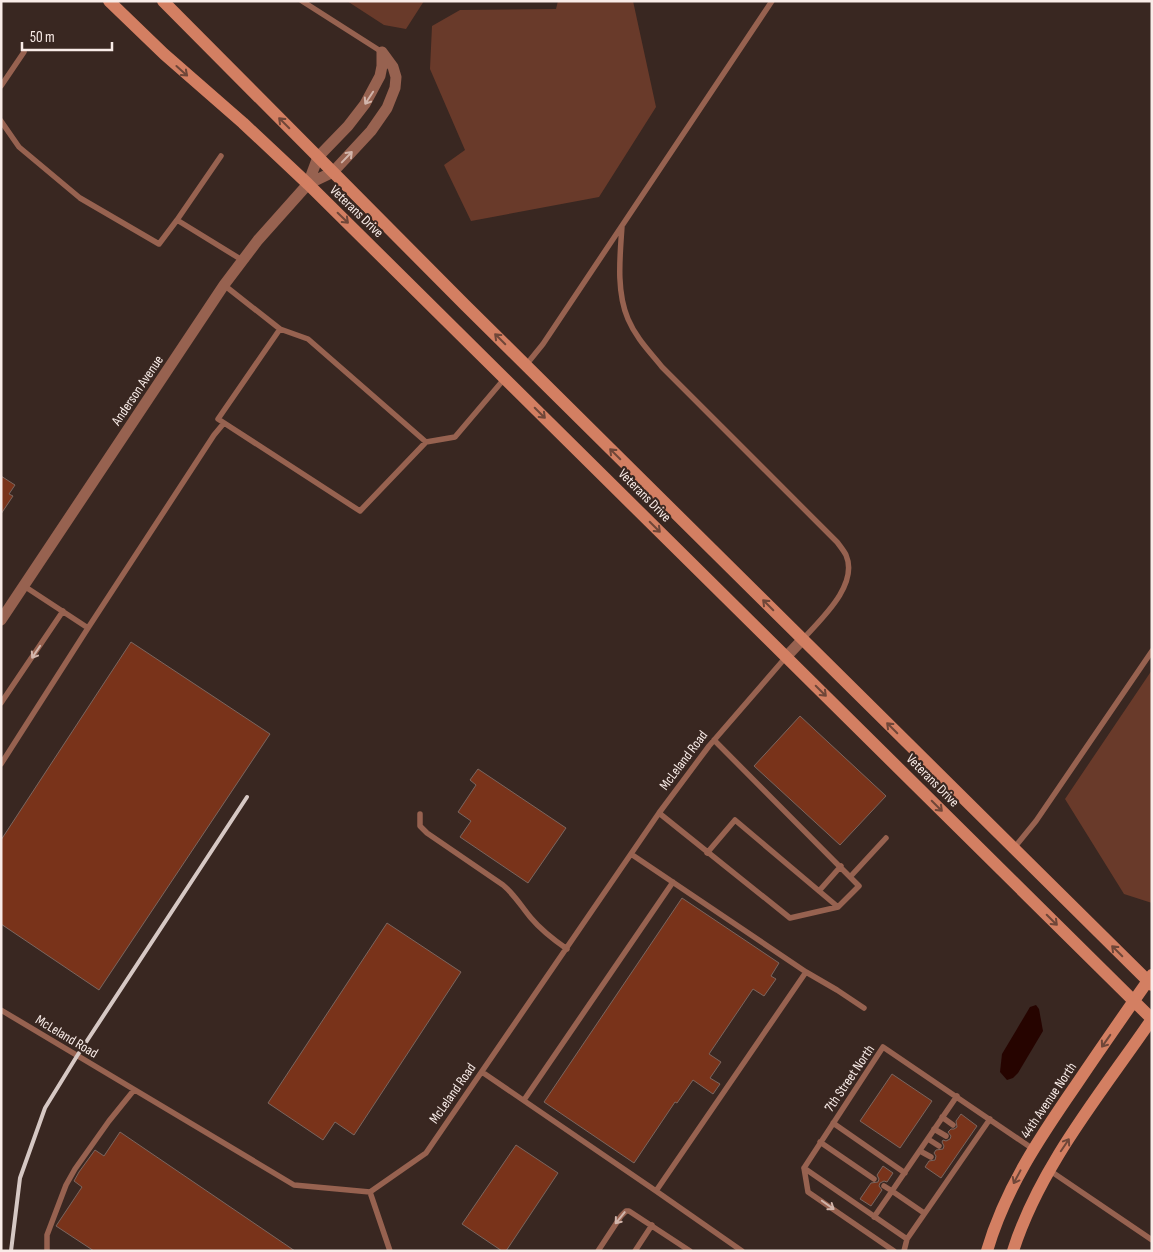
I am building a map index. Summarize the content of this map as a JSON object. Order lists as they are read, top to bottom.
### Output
{
  "streets": {
    "main road": ["Veterans Drive", "44th Avenue North"],
    "street": ["Anderson Avenue"],
    "lane": ["McLeland Road", "7th Street North"]
  },
  "crossings": [
    ["Veterans Drive", "Anderson Avenue"],
    ["Veterans Drive", "McLeland Road"],
    ["Veterans Drive", "44th Avenue North"],
    ["7th Street North", "44th Avenue North"]
  ],
  "scale_bar": "50 m"
}
